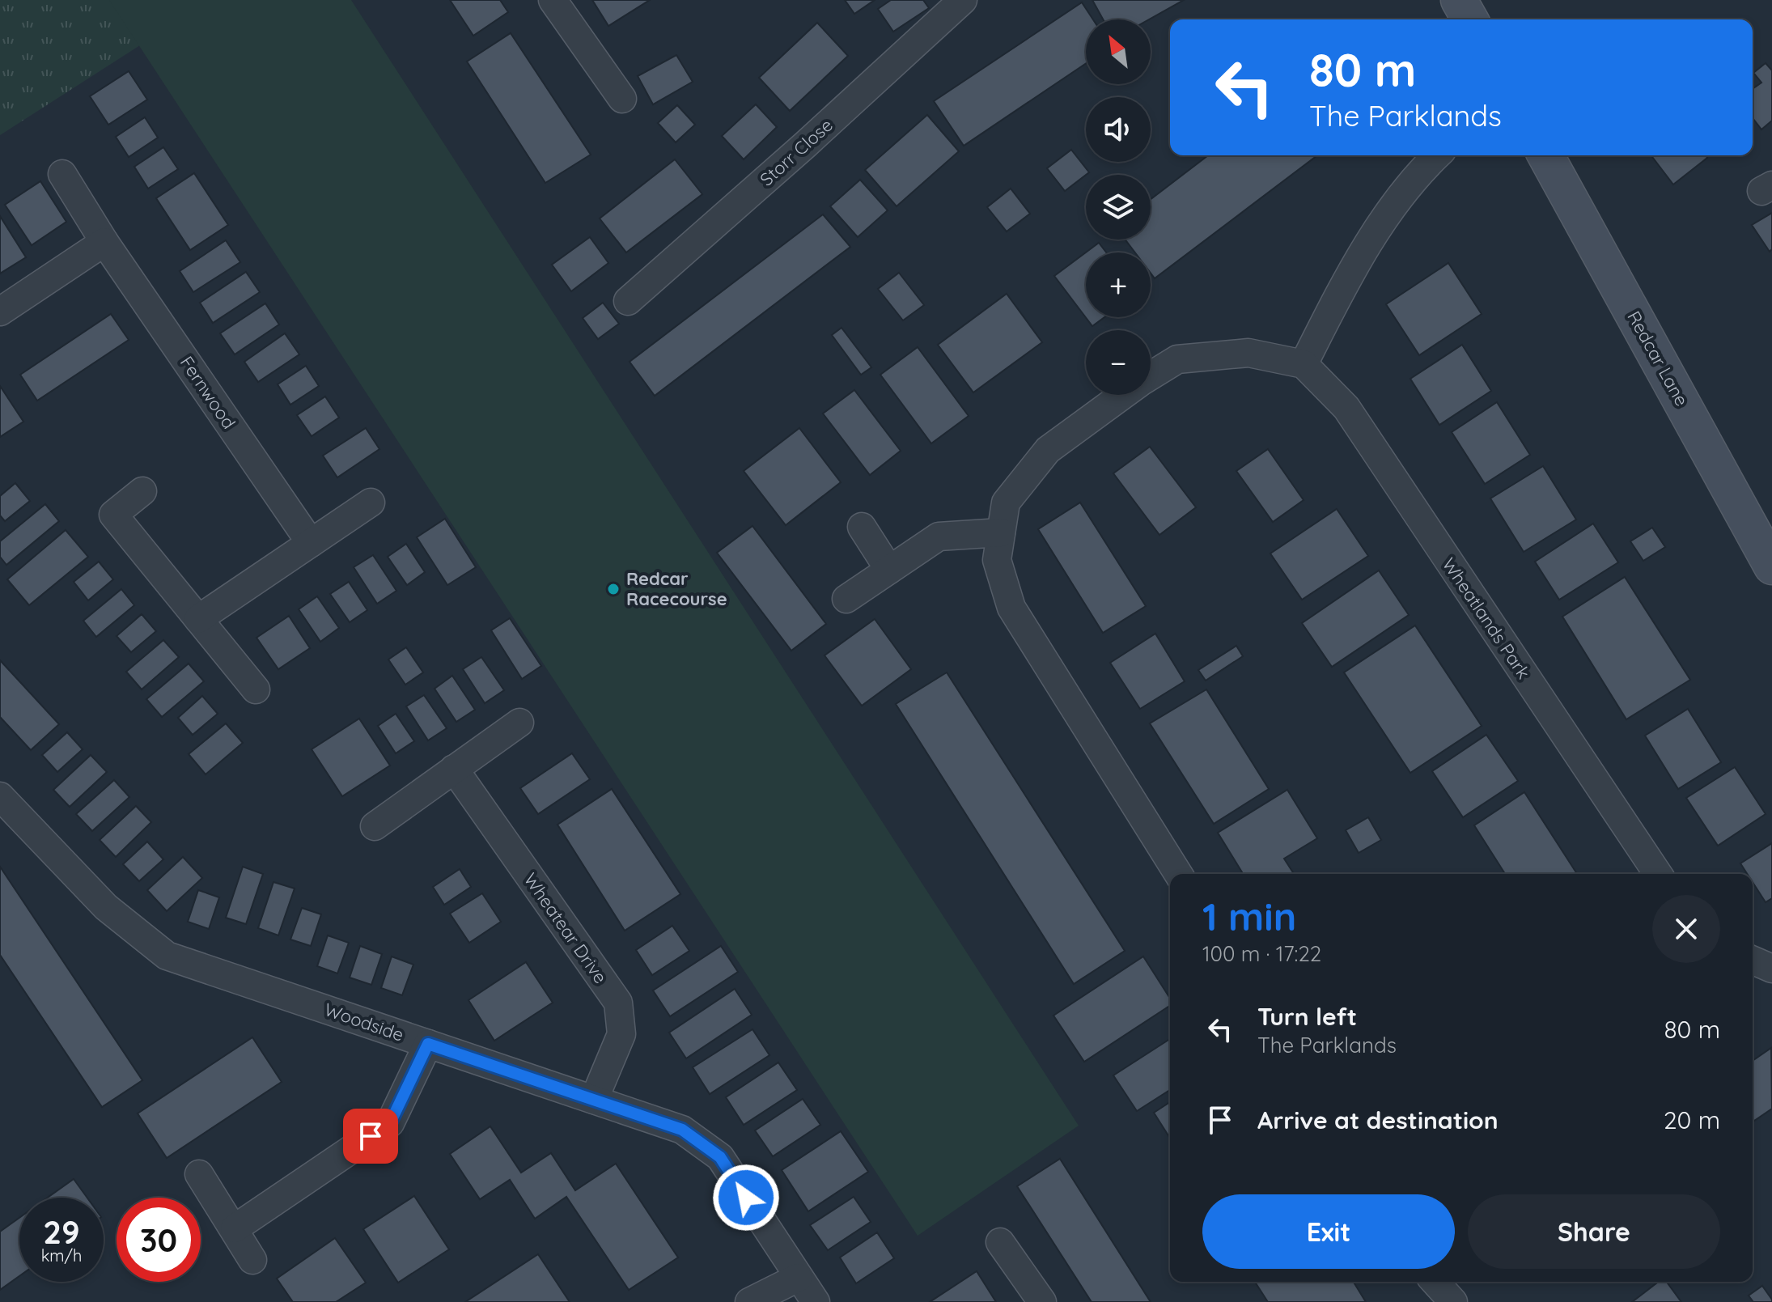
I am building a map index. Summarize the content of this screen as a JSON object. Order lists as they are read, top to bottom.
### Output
{
  "streets": {
    "main road": ["Redcar Lane"],
    "street": [
      "Storr Close",
      "Fernwood",
      "Wheatlands Park",
      "Wheatear Drive",
      "Woodside"
    ]
  },
  "crossings": [
    ["Wheatear Drive", "Woodside"]
  ],
  "places": ["Redcar Racecourse"],
  "north": "top left",
  "page": {
    "map_buttons": ["+", "−"],
    "turn": ["80 m", "The Parklands"],
    "heading": ["1 min", "100 m · 17:22"],
    "list": [
      {
        "name": "Turn left",
        "note": "The Parklands",
        "value": "80 m"
      },
      {
        "name": "Arrive at destination",
        "value": "20 m"
      }
    ],
    "buttons": ["Exit", "Share"],
    "speed": "29 km/h",
    "limit": "30"
  }
}
